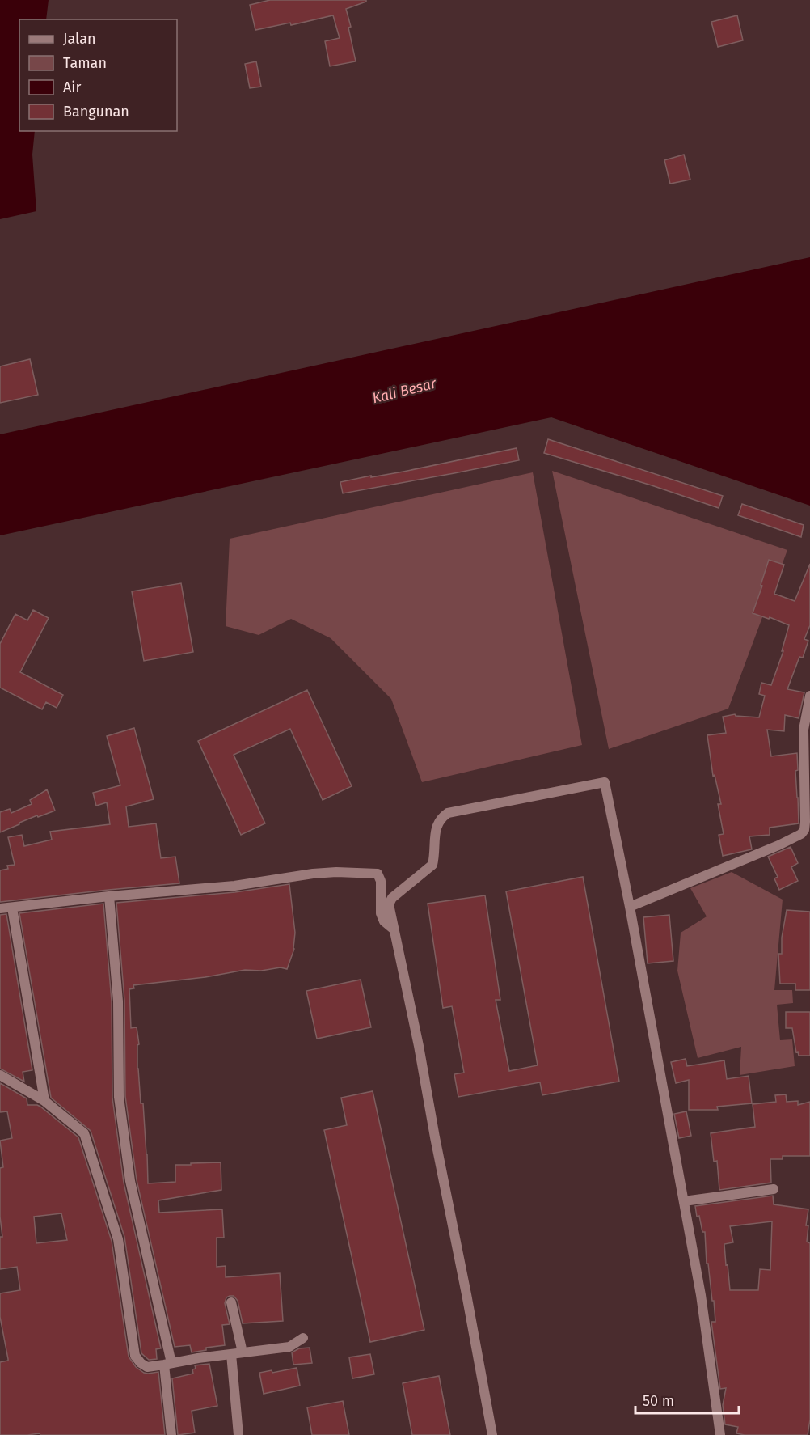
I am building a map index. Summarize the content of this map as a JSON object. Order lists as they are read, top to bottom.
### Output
{
  "water": ["Kali Besar"],
  "legend": [
    "Jalan",
    "Taman",
    "Air",
    "Bangunan"
  ],
  "scale_bar": "50 m"
}
